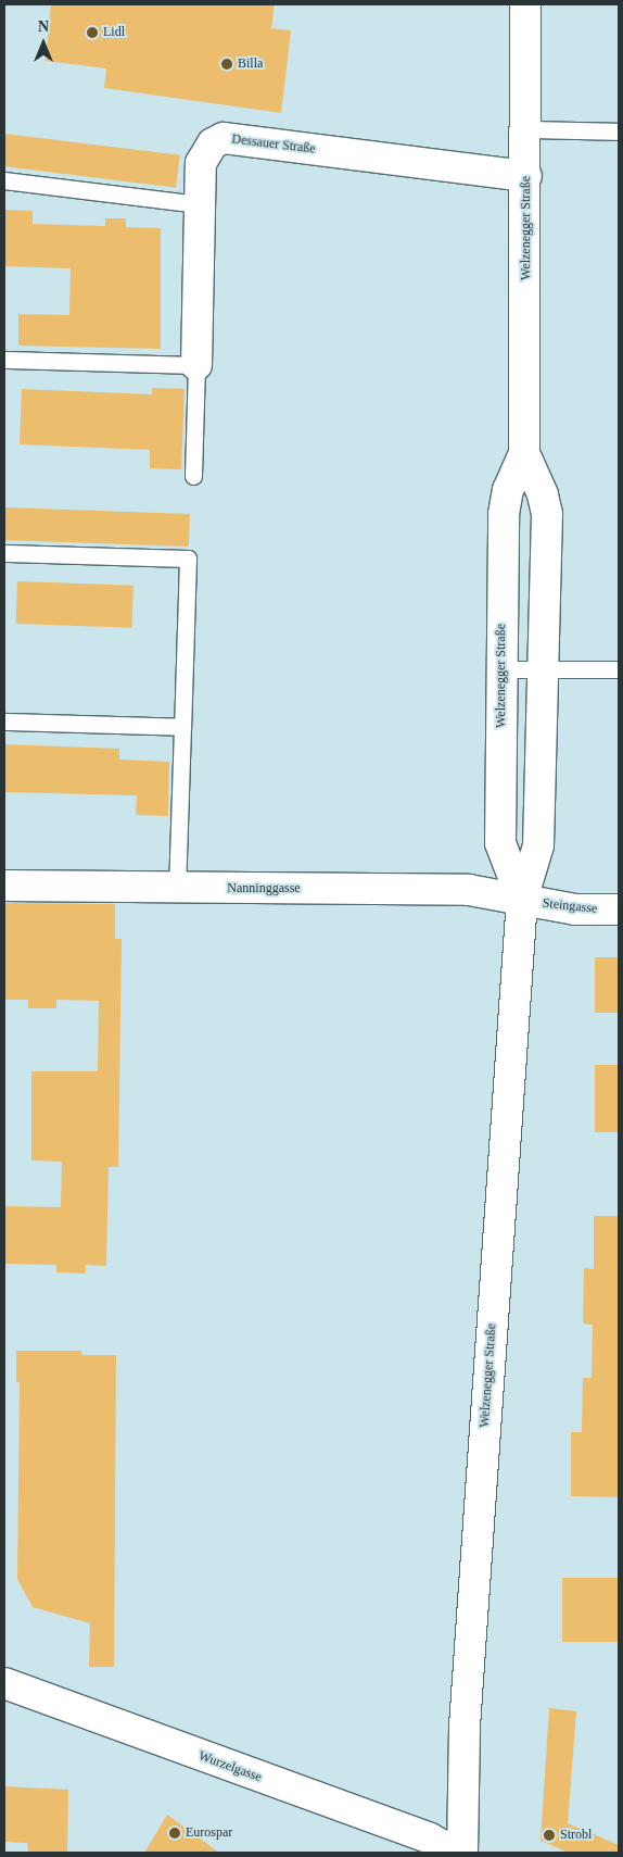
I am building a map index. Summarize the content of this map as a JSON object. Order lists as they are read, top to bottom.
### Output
{
  "streets": {
    "street": [
      "Dessauer Straße",
      "Welzenegger Straße",
      "Nanninggasse",
      "Steingasse",
      "Wurzelgasse"
    ]
  },
  "crossings": [
    ["Dessauer Straße", "Welzenegger Straße"],
    ["Welzenegger Straße", "Nanninggasse"],
    ["Welzenegger Straße", "Steingasse"],
    ["Nanninggasse", "Steingasse"]
  ],
  "places": [
    "Lidl",
    "Billa",
    "Eurospar",
    "Strobl"
  ],
  "north": "top"
}
